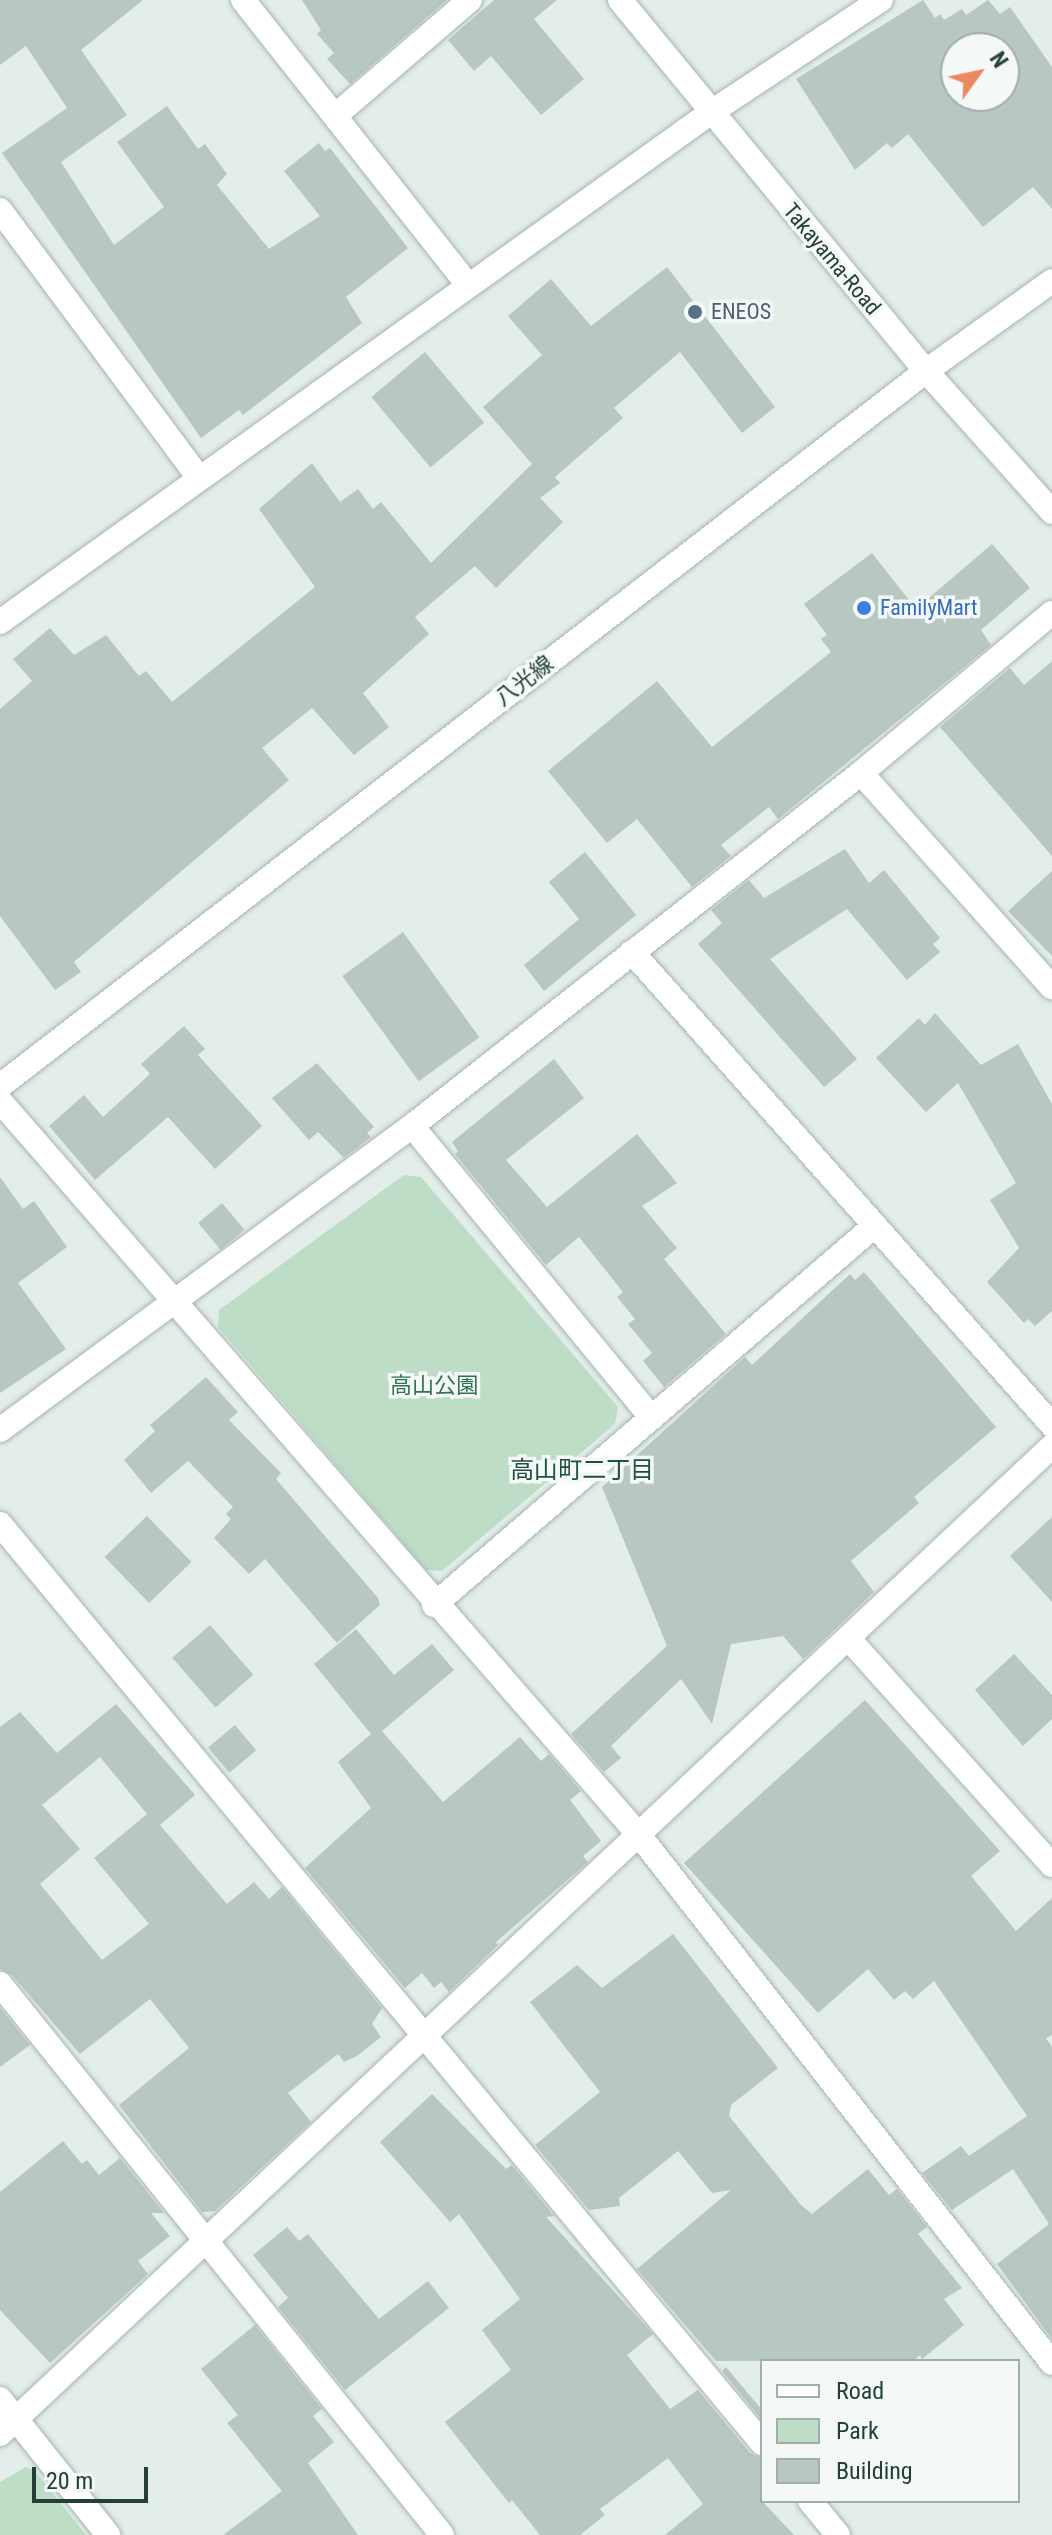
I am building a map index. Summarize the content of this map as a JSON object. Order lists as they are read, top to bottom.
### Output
{
  "streets": {
    "street": ["Takayama-Road", "八光線"]
  },
  "crossings": [
    ["Takayama-Road", "八光線"]
  ],
  "districts": ["高山町二丁目"],
  "parks": ["高山公園"],
  "places": ["ENEOS", "FamilyMart"],
  "legend": ["Road", "Park", "Building"],
  "scale_bar": "20 m",
  "north": "top right"
}
